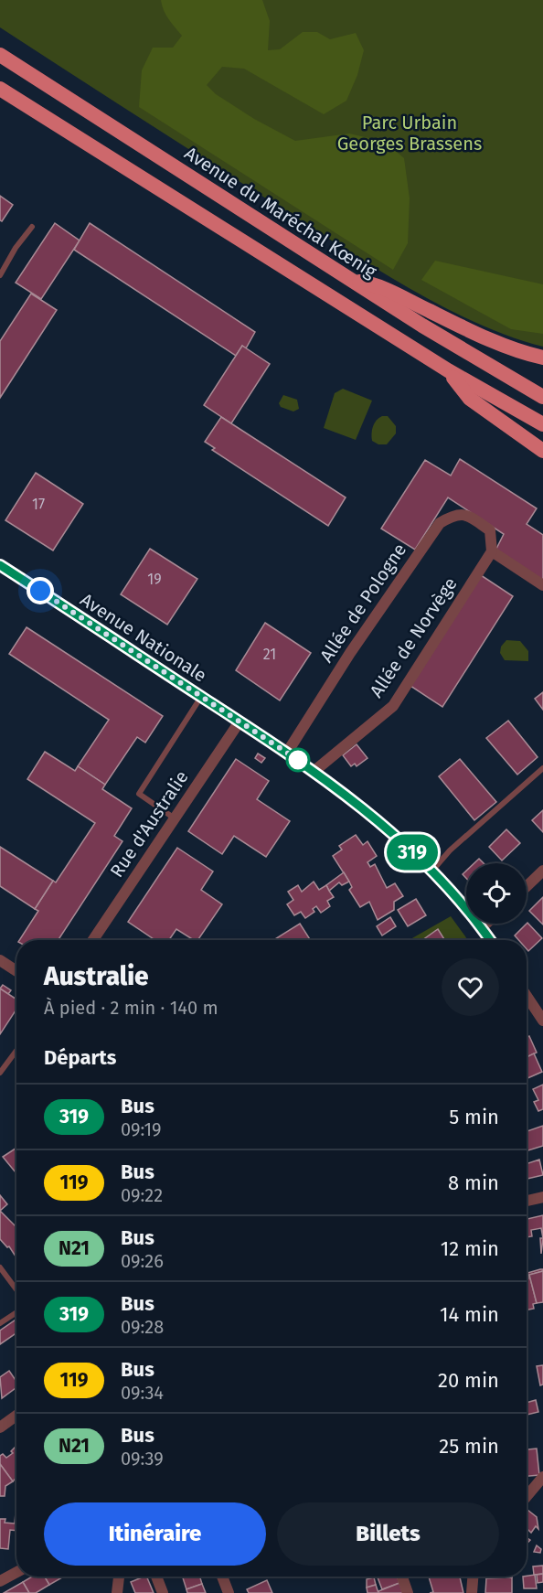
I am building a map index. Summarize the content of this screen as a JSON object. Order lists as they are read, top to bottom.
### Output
{
  "streets": {
    "main road": ["Avenue du Maréchal Kœnig"],
    "street": [
      "Allée de Pologne",
      "Avenue Nationale",
      "Allée de Norvège",
      "Rue d'Australie"
    ]
  },
  "crossings": [
    ["Allée de Pologne", "Avenue Nationale"],
    ["Allée de Pologne", "Allée de Norvège"],
    ["Avenue Nationale", "Allée de Norvège"],
    ["Avenue Nationale", "Rue d'Australie"]
  ],
  "parks": ["Parc Urbain Georges Brassens"],
  "lines": ["bus line 319"],
  "house_numbers": ["17", "19", "21"],
  "page": {
    "on_map": "319",
    "heading": [
      ["Australie", "À pied · 2 min · 140 m"],
      "Départs"
    ],
    "list": [
      {
        "mark": "319",
        "name": "Bus",
        "note": "09:19",
        "value": "5 min"
      },
      {
        "mark": "119",
        "name": "Bus",
        "note": "09:22",
        "value": "8 min"
      },
      {
        "mark": "N21",
        "name": "Bus",
        "note": "09:26",
        "value": "12 min"
      },
      {
        "mark": "319",
        "name": "Bus",
        "note": "09:28",
        "value": "14 min"
      },
      {
        "mark": "119",
        "name": "Bus",
        "note": "09:34",
        "value": "20 min"
      },
      {
        "mark": "N21",
        "name": "Bus",
        "note": "09:39",
        "value": "25 min"
      }
    ],
    "buttons": ["Itinéraire", "Billets"]
  }
}
